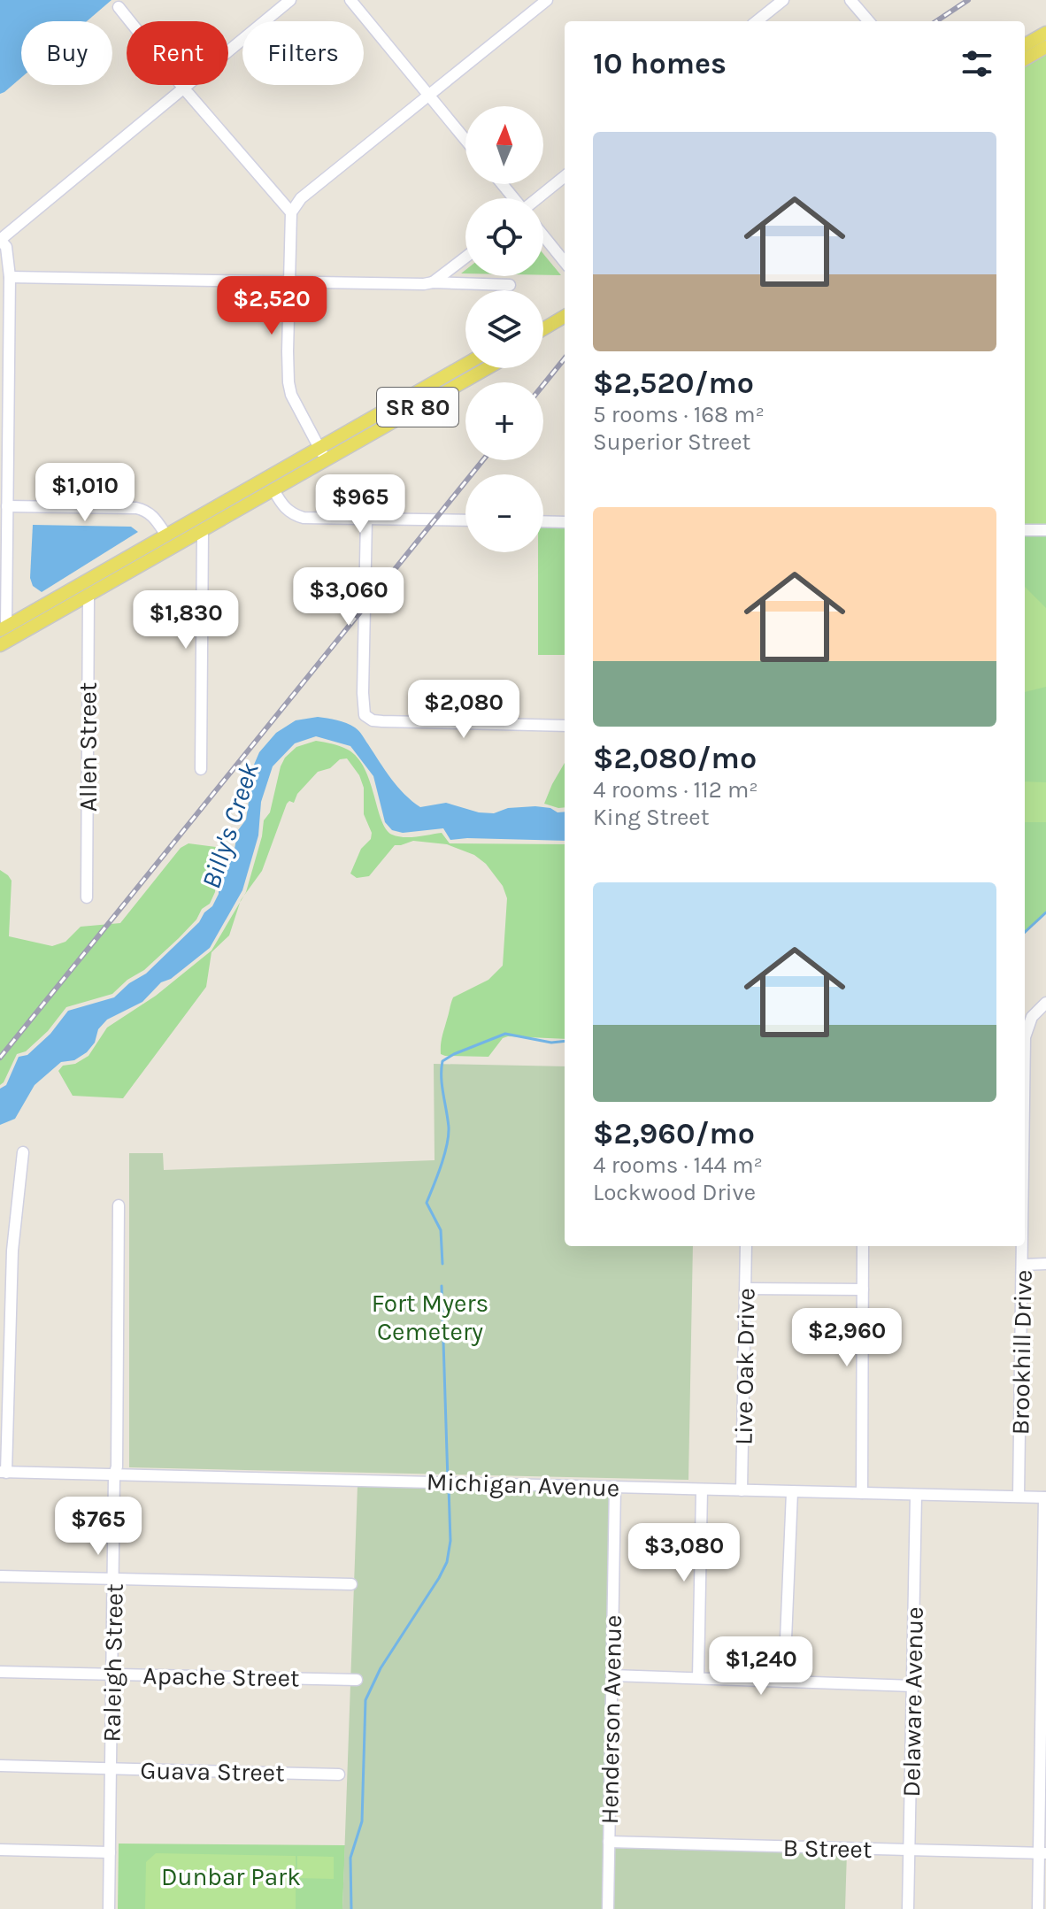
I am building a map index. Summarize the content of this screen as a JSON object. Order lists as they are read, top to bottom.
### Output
{
  "streets": {
    "main road": ["SR 80"],
    "street": [
      "Allen Street",
      "Brookhill Drive",
      "Live Oak Drive",
      "Michigan Avenue",
      "Raleigh Street",
      "Apache Street",
      "Delaware Avenue",
      "Henderson Avenue",
      "Guava Street",
      "B Street"
    ]
  },
  "crossings": [
    ["SR 80", "Allen Street"],
    ["Brookhill Drive", "Michigan Avenue"],
    ["Live Oak Drive", "Michigan Avenue"],
    ["Michigan Avenue", "Raleigh Street"],
    ["Michigan Avenue", "Delaware Avenue"],
    ["Michigan Avenue", "Henderson Avenue"],
    ["Raleigh Street", "Apache Street"],
    ["Raleigh Street", "Guava Street"],
    ["Delaware Avenue", "B Street"],
    ["Henderson Avenue", "B Street"]
  ],
  "water": ["Billy's Creek"],
  "parks": ["Fort Myers Cemetery", "Dunbar Park"],
  "north": "top",
  "page": {
    "chip": ["Buy", "Rent", "Filters"],
    "heading": "10 homes",
    "map_buttons": ["+", "−"],
    "list": [
      {
        "name": "$2,520/mo",
        "note": "5 rooms · 168 m² · Superior Street"
      },
      {
        "name": "$2,080/mo",
        "note": "4 rooms · 112 m² · King Street"
      },
      {
        "name": "$2,960/mo",
        "note": "4 rooms · 144 m² · Lockwood Drive"
      }
    ],
    "price": [
      "$2,520",
      "$1,010",
      "$965",
      "$3,060",
      "$1,830",
      "$2,080",
      "$2,960",
      "$765",
      "$3,080",
      "$1,240"
    ]
  }
}
